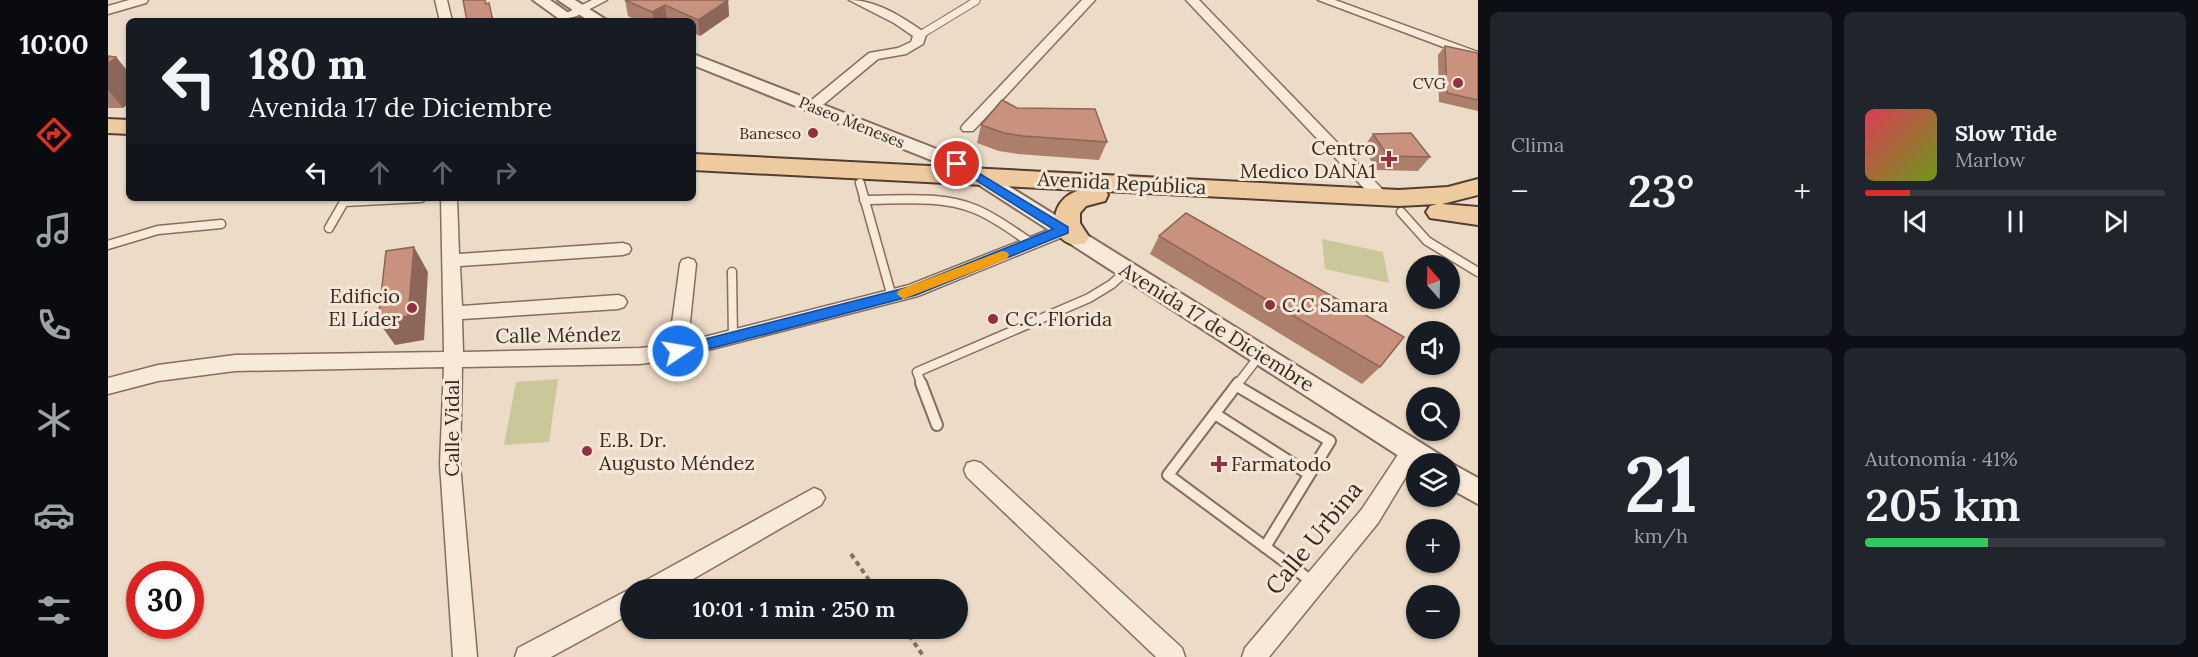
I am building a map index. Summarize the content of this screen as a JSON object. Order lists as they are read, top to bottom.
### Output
{
  "streets": {
    "main road": ["Avenida República"],
    "street": [
      "Paseo Meneses",
      "Avenida 17 de Diciembre",
      "Calle Méndez",
      "Calle Vidal",
      "Calle Urbina"
    ]
  },
  "crossings": [
    ["Paseo Meneses", "Avenida República"],
    ["Paseo Meneses", "Avenida 17 de Diciembre"],
    ["Avenida República", "Avenida 17 de Diciembre"],
    ["Avenida 17 de Diciembre", "Calle Méndez"],
    ["Avenida 17 de Diciembre", "Calle Urbina"],
    ["Calle Méndez", "Calle Vidal"]
  ],
  "places": {
    "other": [
      "CVG",
      "Banesco",
      "C.C Samara",
      "Edificio El Líder",
      "C.C. Florida",
      "E.B. Dr. Augusto Méndez"
    ],
    "health": ["Centro Medico DANA1", "Farmatodo"]
  },
  "north": "top",
  "page": {
    "tabs": "10:00",
    "tile": [
      "Clima",
      ["21", "km/h"],
      ["Autonomía · 41%", "205 km"]
    ],
    "turn": ["180 m", "Avenida 17 de Diciembre"],
    "song": ["Slow Tide", "Marlow"],
    "heat": ["−", "23°", "+"],
    "map_buttons": ["+", "−"],
    "limit": "30",
    "trip": "10:01 · 1 min · 250 m"
  }
}
